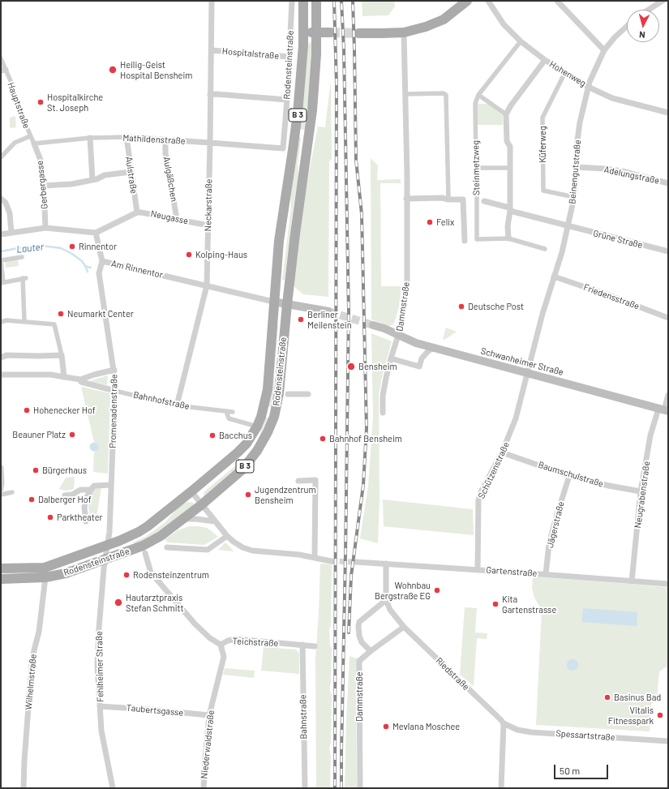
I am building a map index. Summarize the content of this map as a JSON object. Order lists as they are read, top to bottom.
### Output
{
  "streets": {
    "main road": ["Rodensteinstraße", "B 3", "Schwanheimer Straße"],
    "street": [
      "Hospitalstraße",
      "Hohenweg",
      "Hauptstraße",
      "Mathildenstraße",
      "Küferweg",
      "Steinmetzweg",
      "Beinengutstraße",
      "Aulstraße",
      "Adelungstraße",
      "Aulgäßchen",
      "Gerbergasse",
      "Neckarstraße",
      "Neugasse",
      "Grüne Straße",
      "Am Rinnentor",
      "Friedensstraße",
      "Dammstraße",
      "Bahnhofstraße",
      "Promenadenstraße",
      "Schützenstraße",
      "Baumschulstraße",
      "Neugrabenstraße",
      "Jägerstraße",
      "Gartenstraße",
      "Teichstraße",
      "Fehlheimer Straße",
      "Riedstraße",
      "Wilhelmstraße",
      "Taubertsgasse",
      "Bahnstraße",
      "Spessartstraße",
      "Niederwaldstraße"
    ]
  },
  "crossings": [
    ["Hospitalstraße", "Rodensteinstraße"],
    ["Hospitalstraße", "Neckarstraße"],
    ["Rodensteinstraße", "B 3"],
    ["Rodensteinstraße", "Mathildenstraße"],
    ["Rodensteinstraße", "Am Rinnentor"],
    ["Rodensteinstraße", "Promenadenstraße"],
    ["Rodensteinstraße", "Fehlheimer Straße"],
    ["Rodensteinstraße", "Wilhelmstraße"],
    ["Hohenweg", "Küferweg"],
    ["Hohenweg", "Steinmetzweg"],
    ["Hohenweg", "Beinengutstraße"],
    ["Mathildenstraße", "Aulstraße"],
    ["Mathildenstraße", "Aulgäßchen"],
    ["Mathildenstraße", "Gerbergasse"],
    ["Mathildenstraße", "Neckarstraße"],
    ["Küferweg", "Beinengutstraße"],
    ["Beinengutstraße", "Adelungstraße"],
    ["Beinengutstraße", "Grüne Straße"],
    ["Beinengutstraße", "Friedensstraße"],
    ["Beinengutstraße", "Schwanheimer Straße"],
    ["Beinengutstraße", "Schützenstraße"],
    ["Aulstraße", "Neugasse"],
    ["Aulgäßchen", "Neugasse"],
    ["Neckarstraße", "Neugasse"],
    ["Neckarstraße", "Am Rinnentor"],
    ["Neckarstraße", "Bahnhofstraße"],
    ["Am Rinnentor", "Promenadenstraße"],
    ["Dammstraße", "Schwanheimer Straße"],
    ["Dammstraße", "Riedstraße"],
    ["Schwanheimer Straße", "Schützenstraße"],
    ["Schwanheimer Straße", "Neugrabenstraße"],
    ["Bahnhofstraße", "Promenadenstraße"],
    ["Promenadenstraße", "Fehlheimer Straße"],
    ["Schützenstraße", "Baumschulstraße"],
    ["Schützenstraße", "Gartenstraße"],
    ["Baumschulstraße", "Neugrabenstraße"],
    ["Baumschulstraße", "Jägerstraße"],
    ["Neugrabenstraße", "Gartenstraße"],
    ["Jägerstraße", "Gartenstraße"],
    ["Gartenstraße", "Riedstraße"],
    ["Teichstraße", "Bahnstraße"],
    ["Teichstraße", "Niederwaldstraße"],
    ["Fehlheimer Straße", "Taubertsgasse"],
    ["Riedstraße", "Spessartstraße"],
    ["Taubertsgasse", "Niederwaldstraße"]
  ],
  "water": ["Lauter"],
  "places": [
    "Heilig-Geist Hospital Bensheim",
    "Hospitalkirche St. Joseph",
    "Felix",
    "Rinnentor",
    "Kolping-Haus",
    "Deutsche Post",
    "Neumarkt Center",
    "Berliner Meilenstein",
    "Bensheim",
    "Hohenecker Hof",
    "Beauner Platz",
    "Bacchus",
    "Bahnhof Bensheim",
    "Bürgerhaus",
    "Jugendzentrum Bensheim",
    "Dalberger Hof",
    "Parktheater",
    "Rodensteinzentrum",
    "Wohnbau Bergstraße EG",
    "Hautarztpraxis Stefan Schmitt",
    "Kita Gartenstrasse",
    "Basinus Bad",
    "Vitalis Fitnesspark",
    "Mevlana Moschee"
  ],
  "scale_bar": "50 m",
  "north": "bottom"
}
